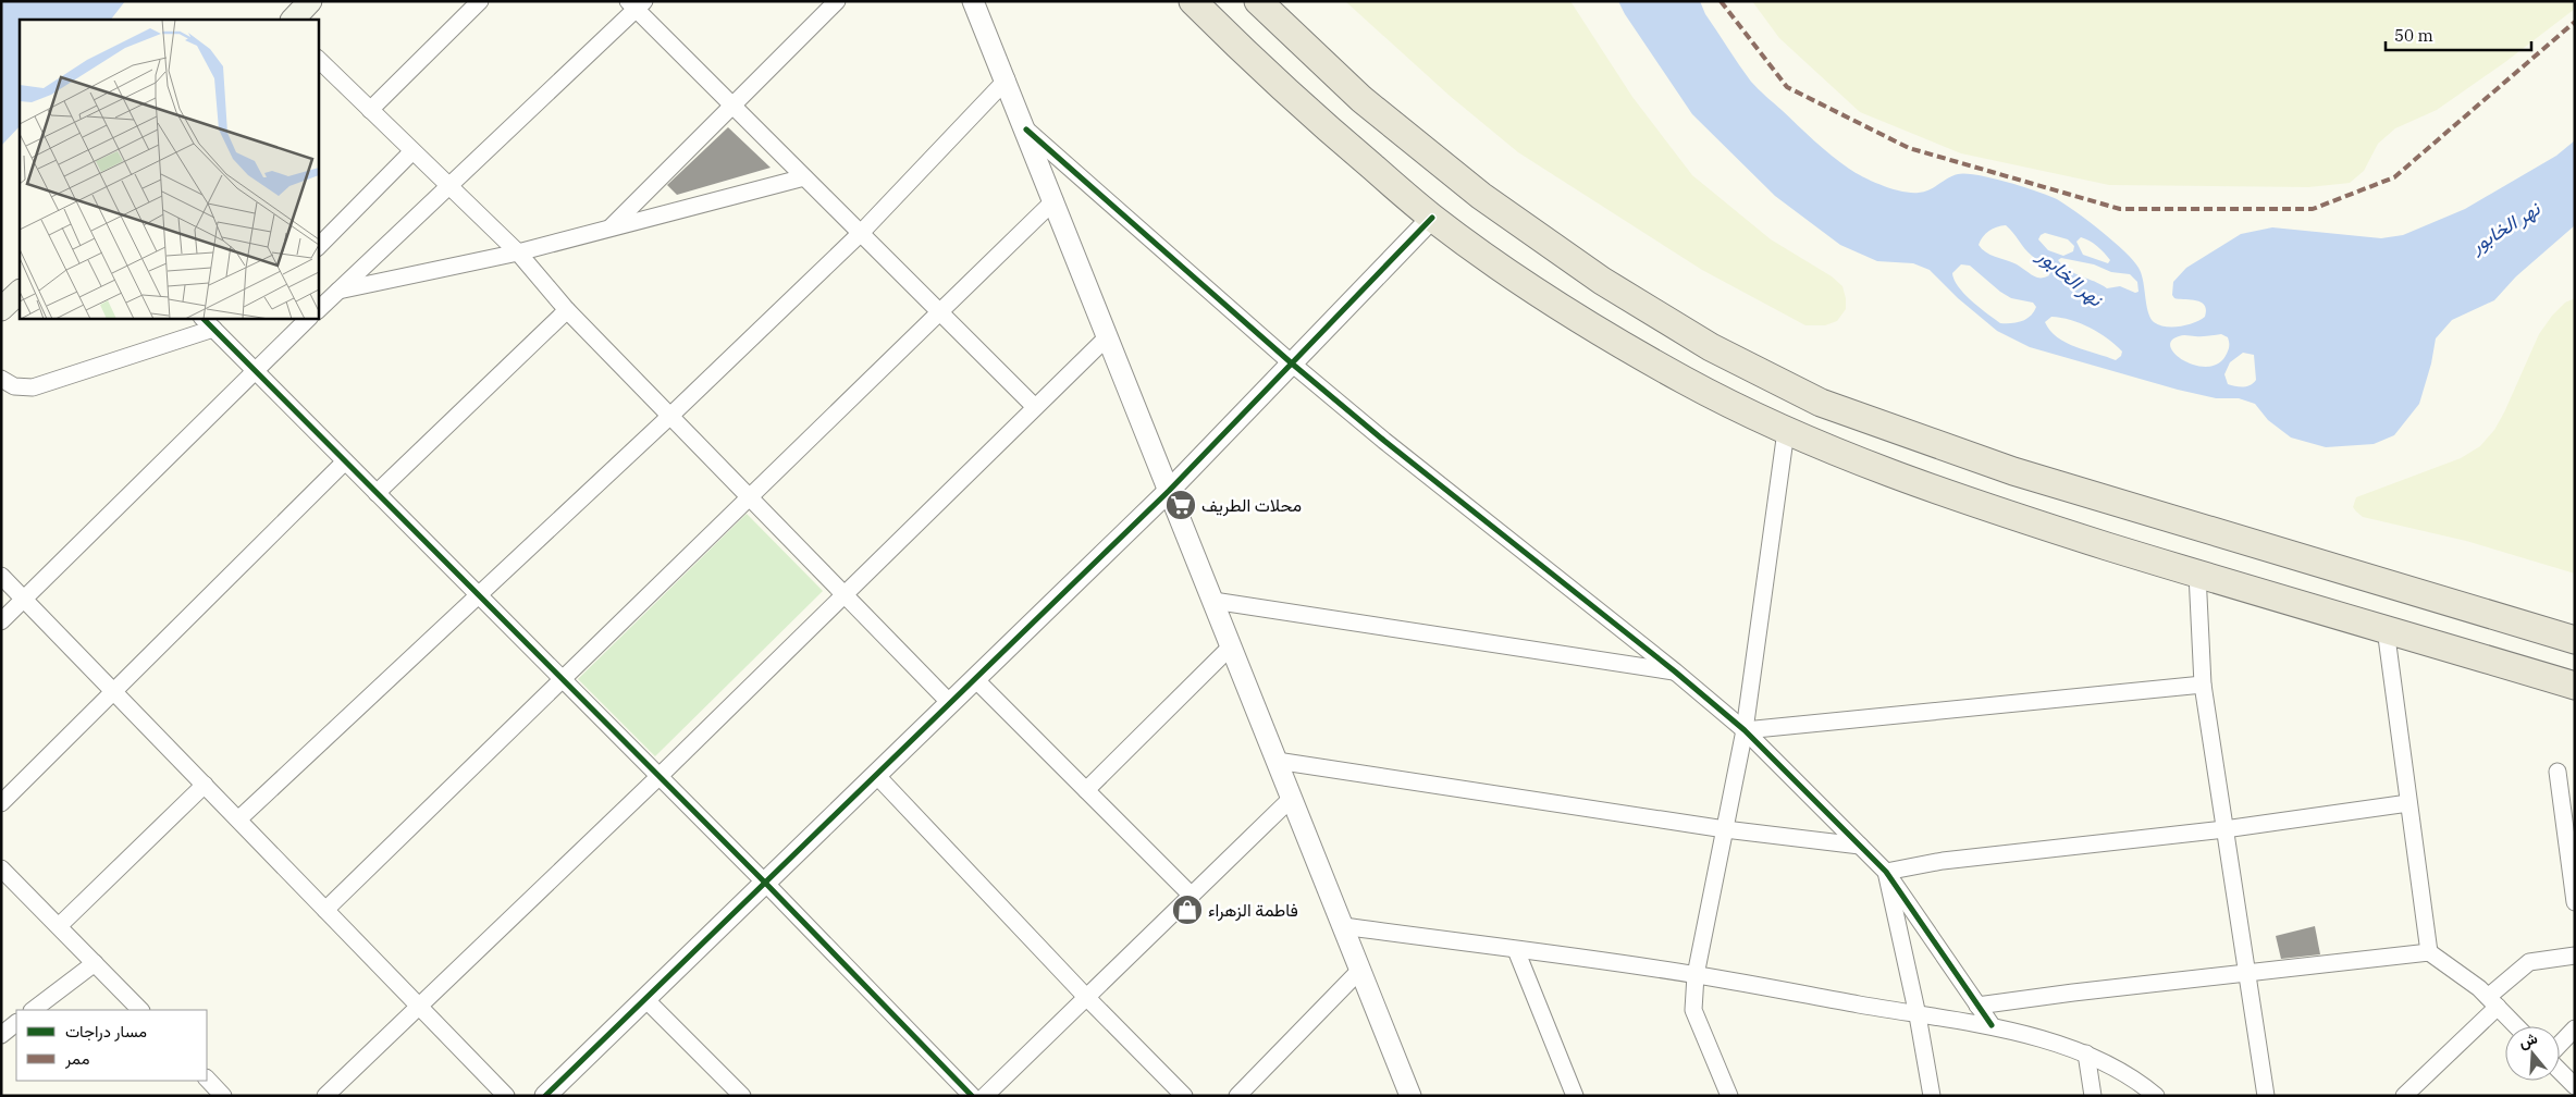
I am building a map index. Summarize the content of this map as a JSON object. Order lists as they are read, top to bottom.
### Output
{
  "water": ["نهر الخابور"],
  "places": {
    "supermarket": ["محلات الطريف"],
    "shop": ["فاطمة الزهراء"]
  },
  "legend": ["مسار دراجات", "ممر"],
  "scale_bar": "50 m",
  "north": "top"
}
